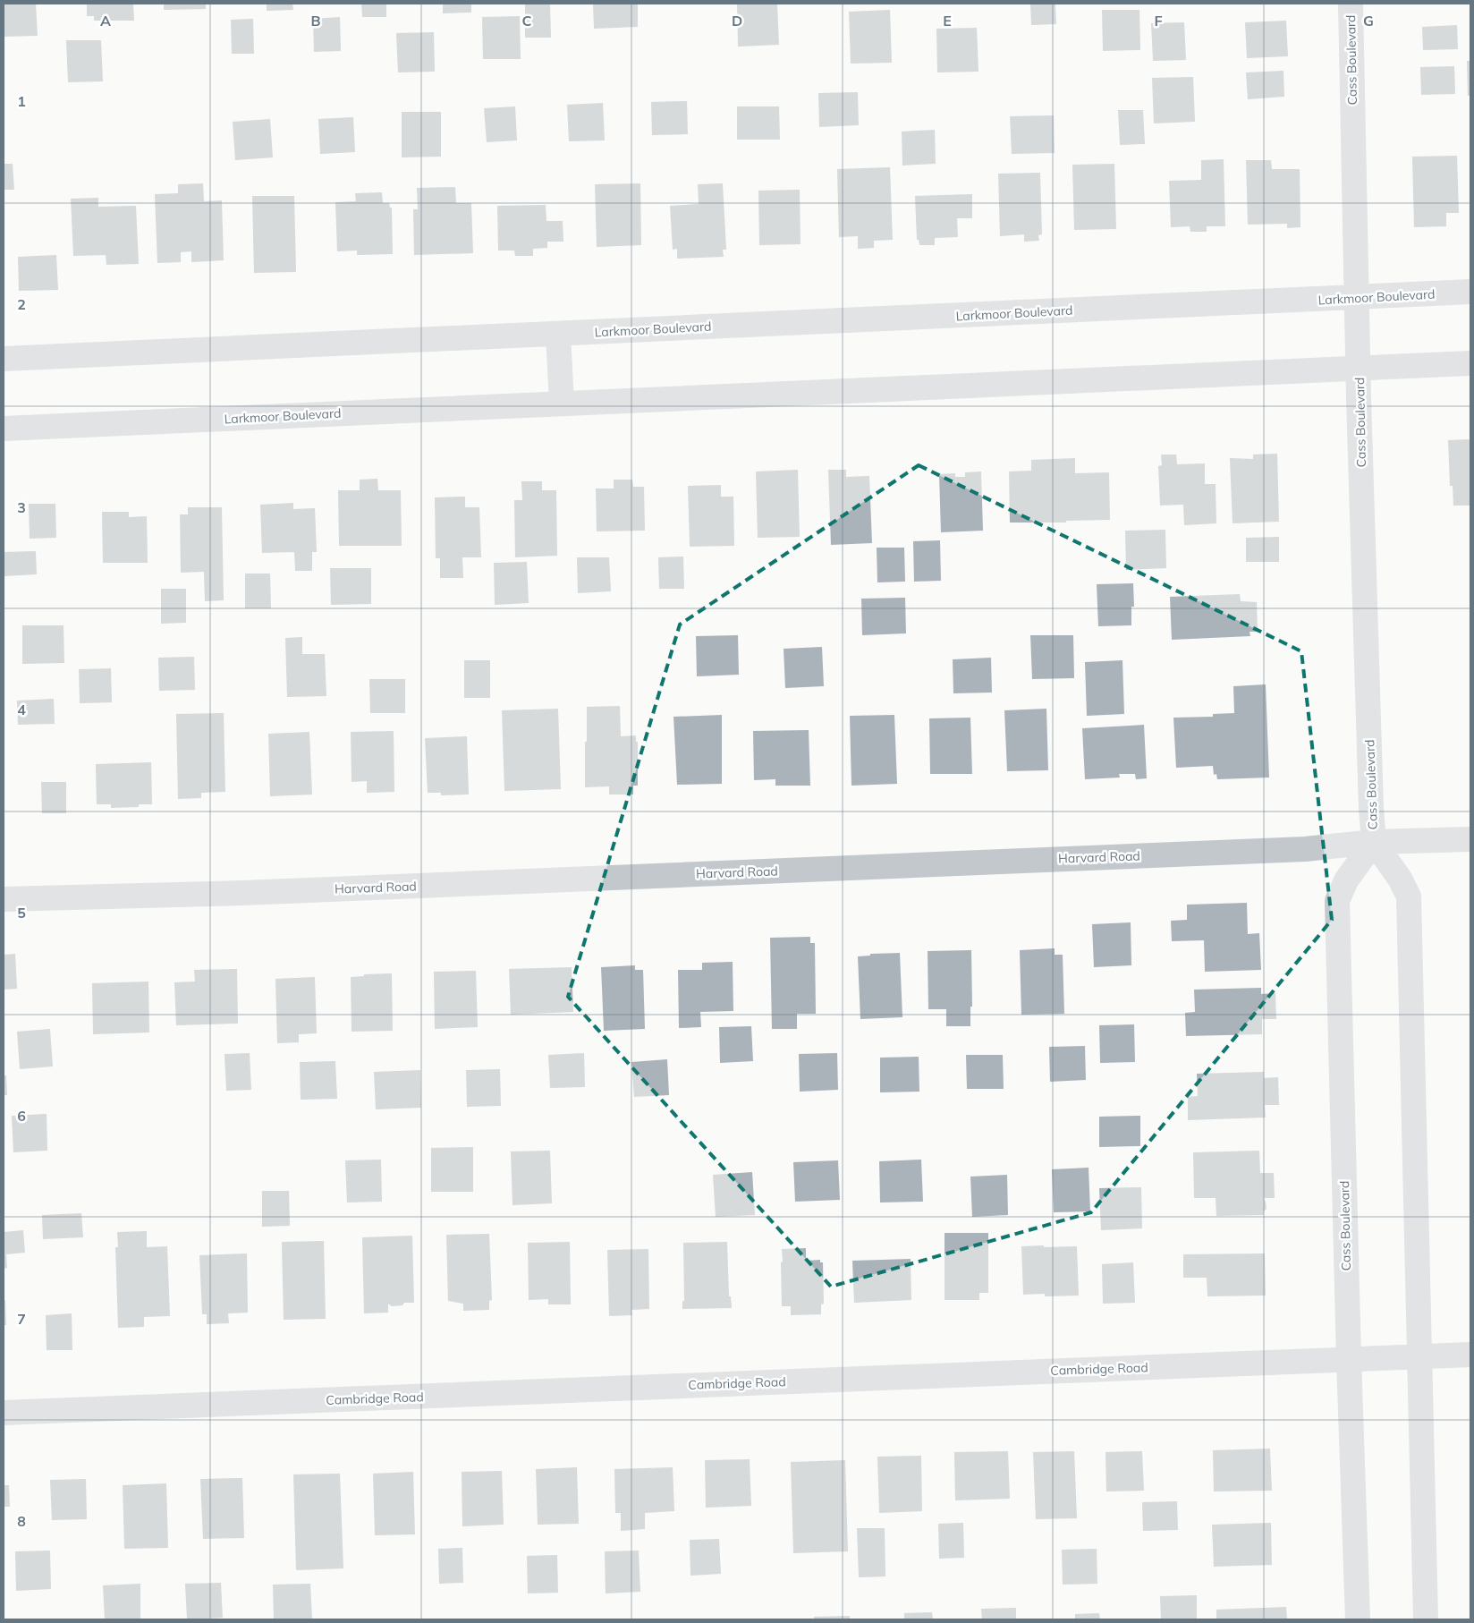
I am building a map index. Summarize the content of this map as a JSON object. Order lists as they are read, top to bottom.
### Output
{
  "streets": {
    "street": [
      "Cass Boulevard",
      "Larkmoor Boulevard",
      "Harvard Road",
      "Cambridge Road"
    ]
  },
  "crossings": [
    ["Cass Boulevard", "Larkmoor Boulevard"],
    ["Cass Boulevard", "Harvard Road"],
    ["Cass Boulevard", "Cambridge Road"]
  ],
  "grid": {
    "columns": [
      "A",
      "B",
      "C",
      "D",
      "E",
      "F",
      "G"
    ],
    "rows": [
      "1",
      "2",
      "3",
      "4",
      "5",
      "6",
      "7",
      "8"
    ]
  }
}
